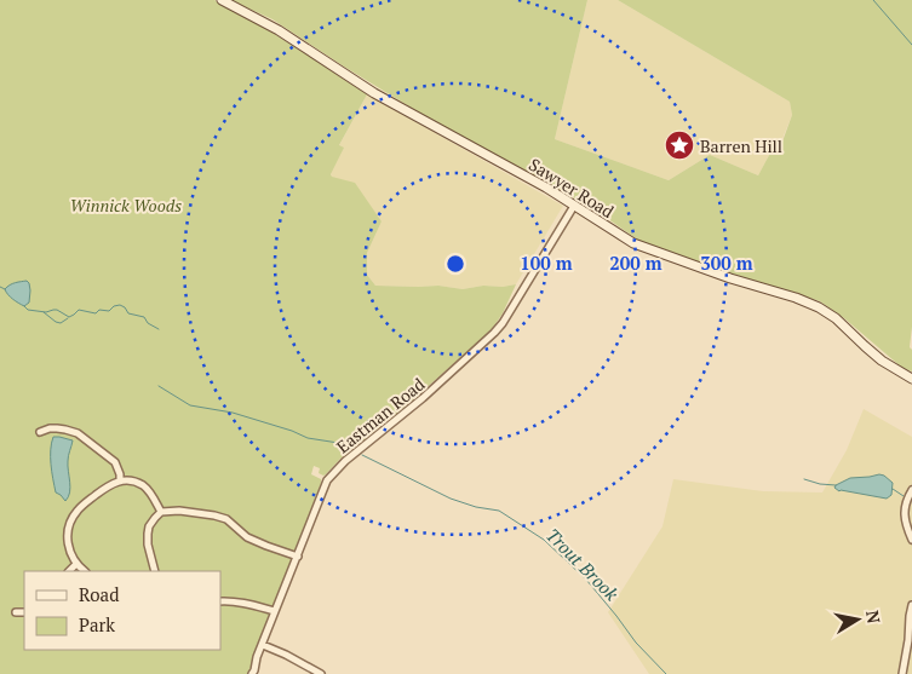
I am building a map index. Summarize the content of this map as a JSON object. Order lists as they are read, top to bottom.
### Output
{
  "streets": {
    "street": ["Sawyer Road", "Eastman Road"]
  },
  "crossings": [
    ["Sawyer Road", "Eastman Road"]
  ],
  "water": ["Trout Brook"],
  "parks": ["Winnick Woods"],
  "places": {
    "place": ["Barren Hill"]
  },
  "legend": ["Road", "Park"],
  "north": "right",
  "rings": ["100 m", "200 m", "300 m"]
}
